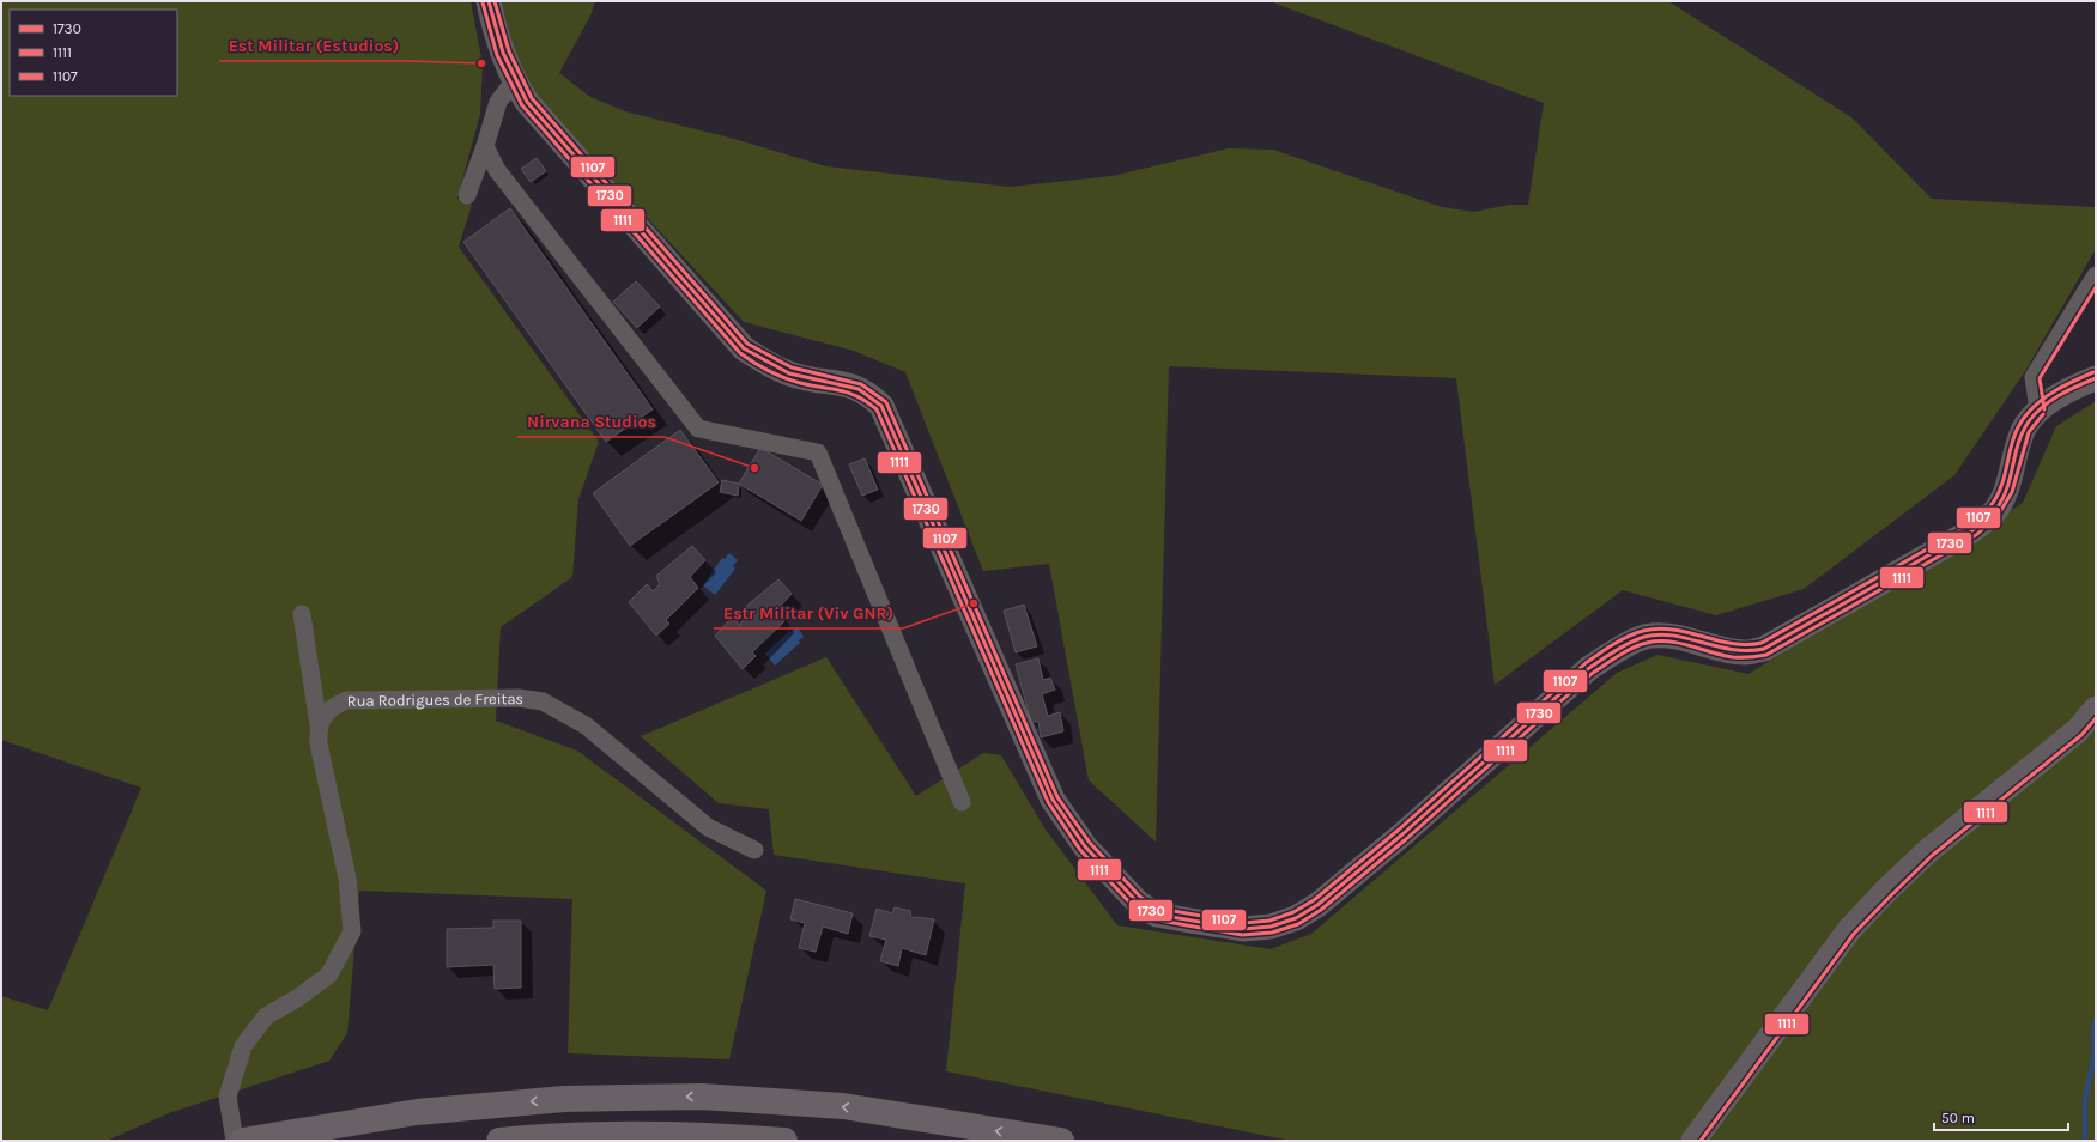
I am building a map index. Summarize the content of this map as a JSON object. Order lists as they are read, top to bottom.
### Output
{
  "streets": {
    "street": ["Rua Rodrigues de Freitas"]
  },
  "places": ["Est Militar (Estudios)", "Nirvana Studios", "Estr Militar (Viv GNR)"],
  "lines": ["transit line 1730", "transit line 1107", "transit line 1111"],
  "legend": ["1730", "1111", "1107"],
  "scale_bar": "50 m"
}
